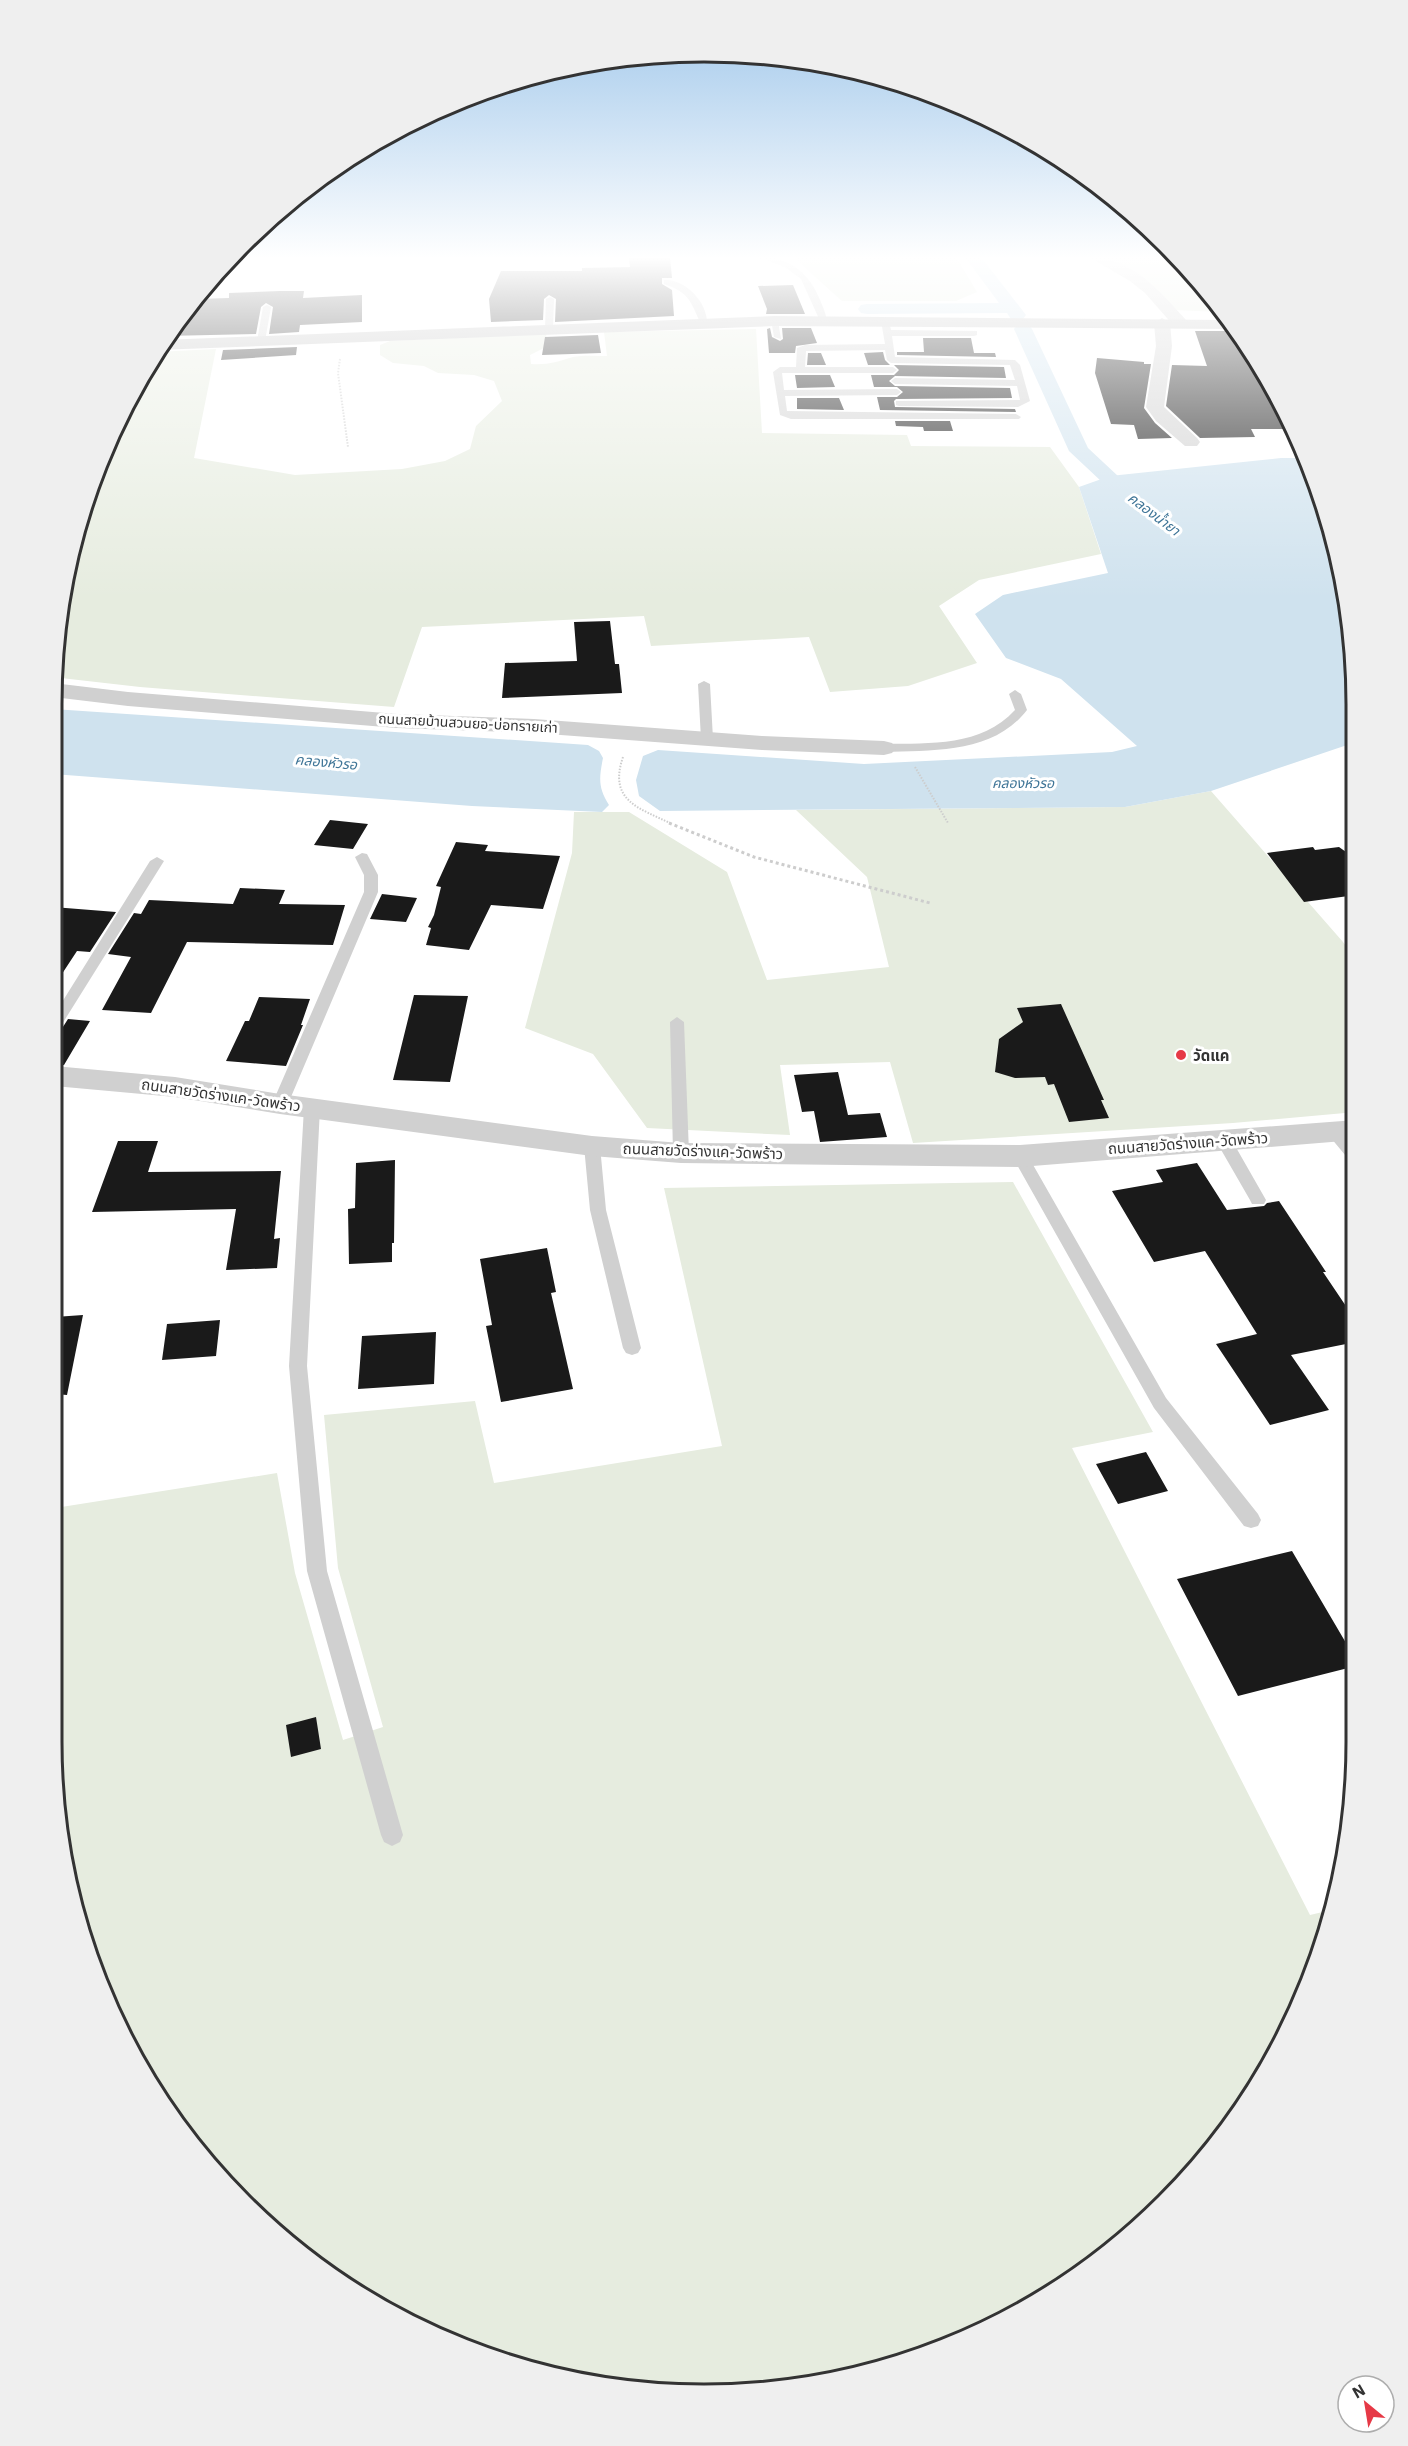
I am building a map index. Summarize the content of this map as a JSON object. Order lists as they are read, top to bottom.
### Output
{
  "streets": {
    "street": ["ถนนสายบ้านสวนยอ-บ่อทรายเก่า", "ถนนสายวัดร่างแค-วัดพร้าว"]
  },
  "water": ["คลองน้ำยา", "คลองหัวรอ"],
  "places": ["วัดแค"],
  "north": "top left"
}
